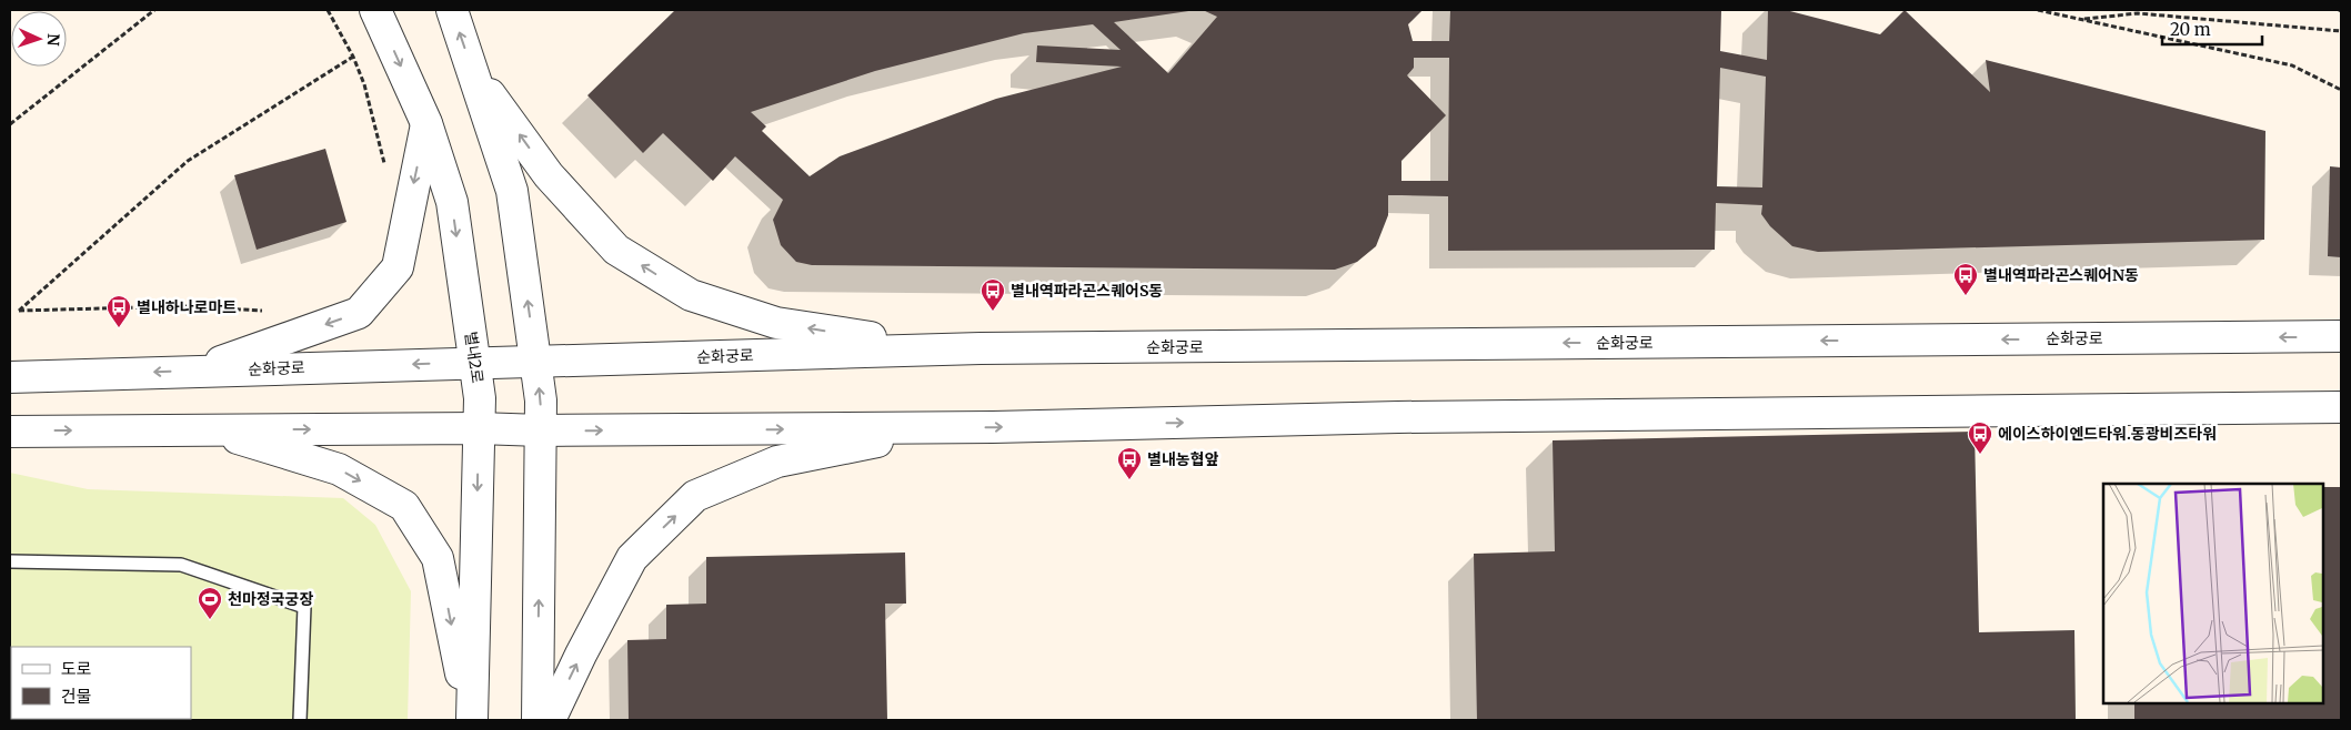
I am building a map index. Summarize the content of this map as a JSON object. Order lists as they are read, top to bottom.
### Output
{
  "streets": {
    "street": ["순화궁로", "별내2로"]
  },
  "crossings": [
    ["순화궁로", "별내2로"]
  ],
  "places": {
    "bus stop": [
      "별내역파라곤스퀘어N동",
      "별내역파라곤스퀘어S동",
      "별내하나로마트",
      "에이스하이엔드타워.동광비즈타워",
      "별내농협앞"
    ],
    "sports": ["천마정국궁장"]
  },
  "legend": ["도로", "건물"],
  "scale_bar": "20 m",
  "north": "right"
}
